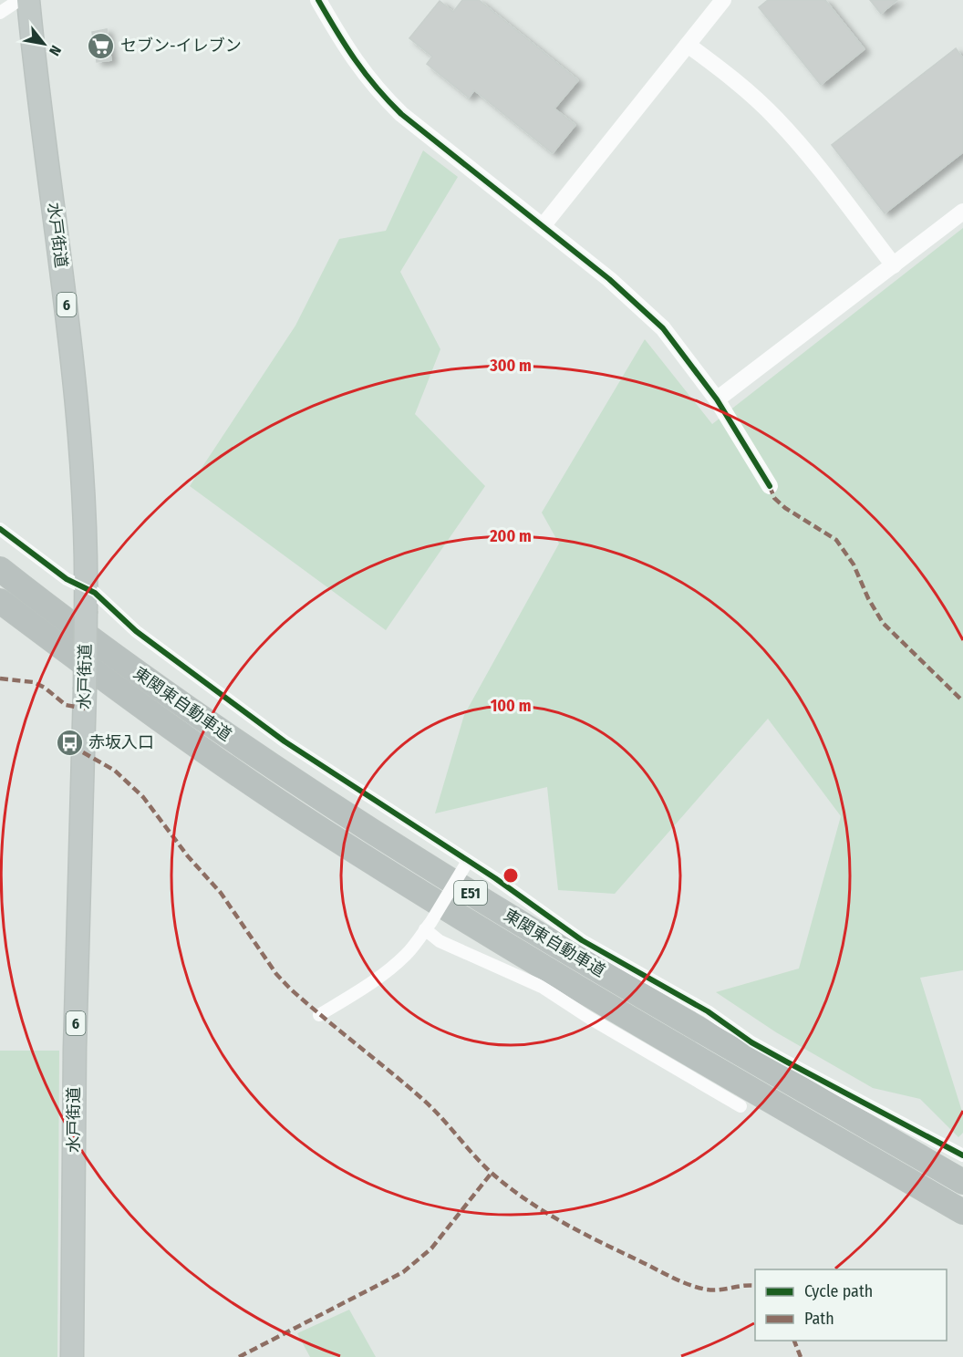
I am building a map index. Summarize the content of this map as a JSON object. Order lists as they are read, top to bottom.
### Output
{
  "streets": {
    "highway": [
      "水戸街道",
      "6",
      "東関東自動車道",
      "E51"
    ]
  },
  "places": {
    "supermarket": ["セブン-イレブン"],
    "bus stop": ["赤坂入口"]
  },
  "legend": ["Cycle path", "Path"],
  "north": "bottom right",
  "rings": ["300 m", "200 m", "100 m"]
}
